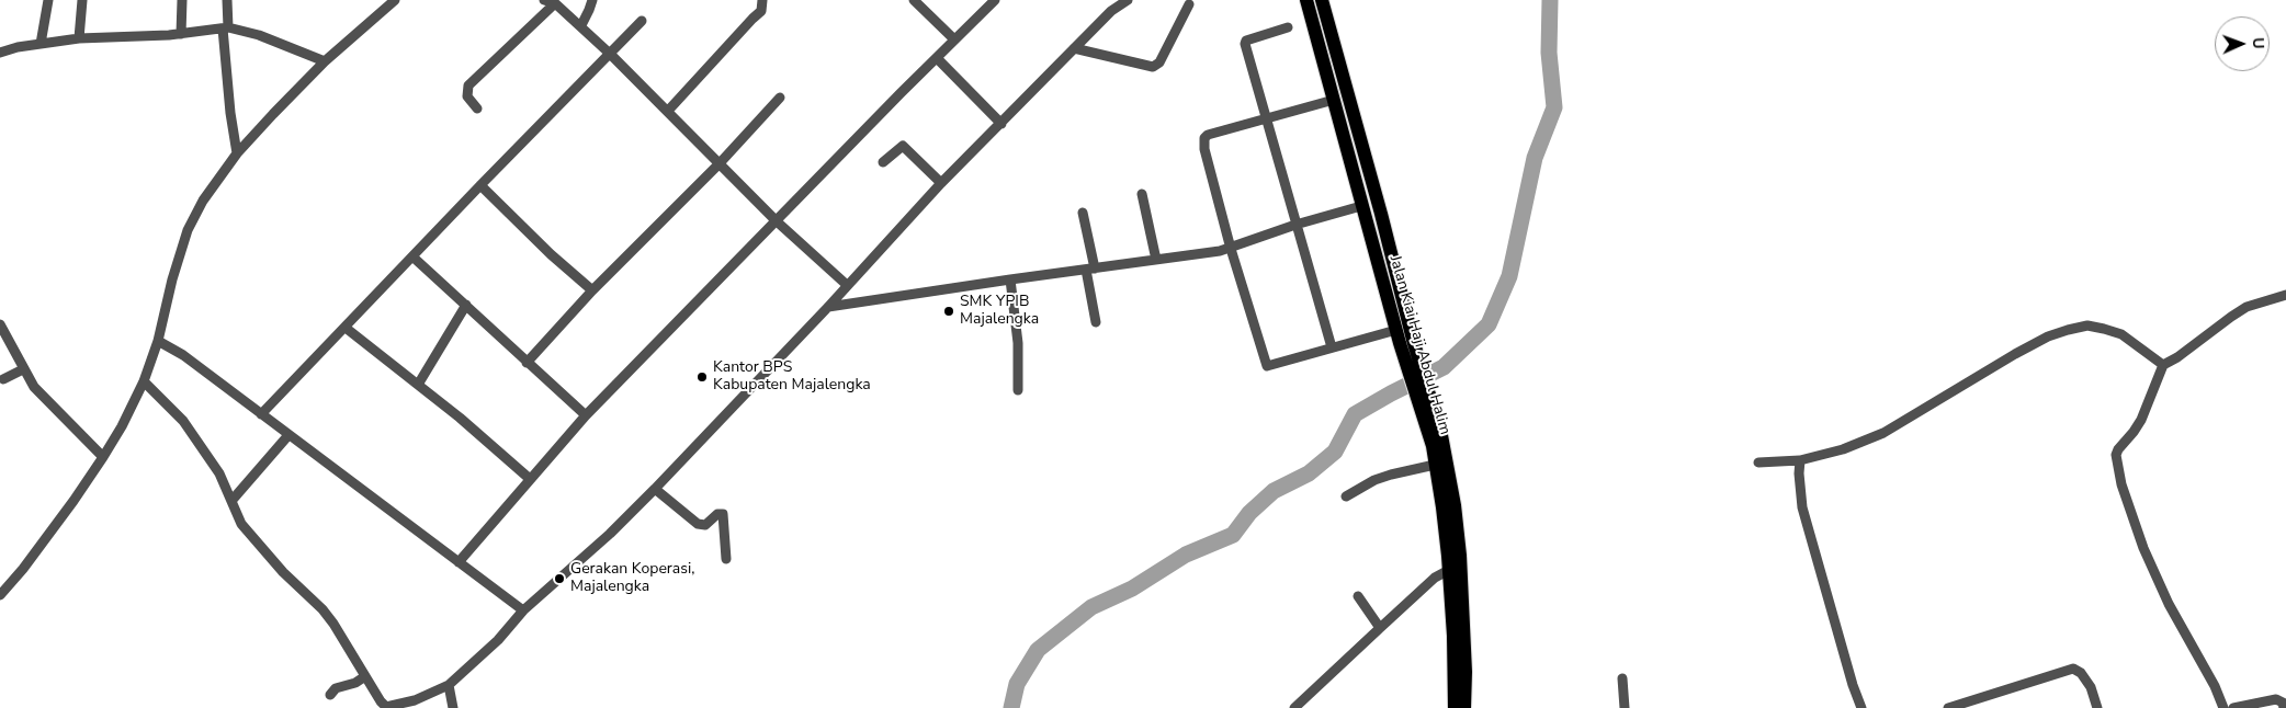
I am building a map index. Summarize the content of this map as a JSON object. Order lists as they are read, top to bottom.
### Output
{
  "streets": {
    "main road": ["Jalan Kiai Haji Abdul Halim"]
  },
  "places": ["SMK YPIB Majalengka", "Kantor BPS Kabupaten Majalengka", "Gerakan Koperasi, Majalengka"],
  "north": "right"
}
